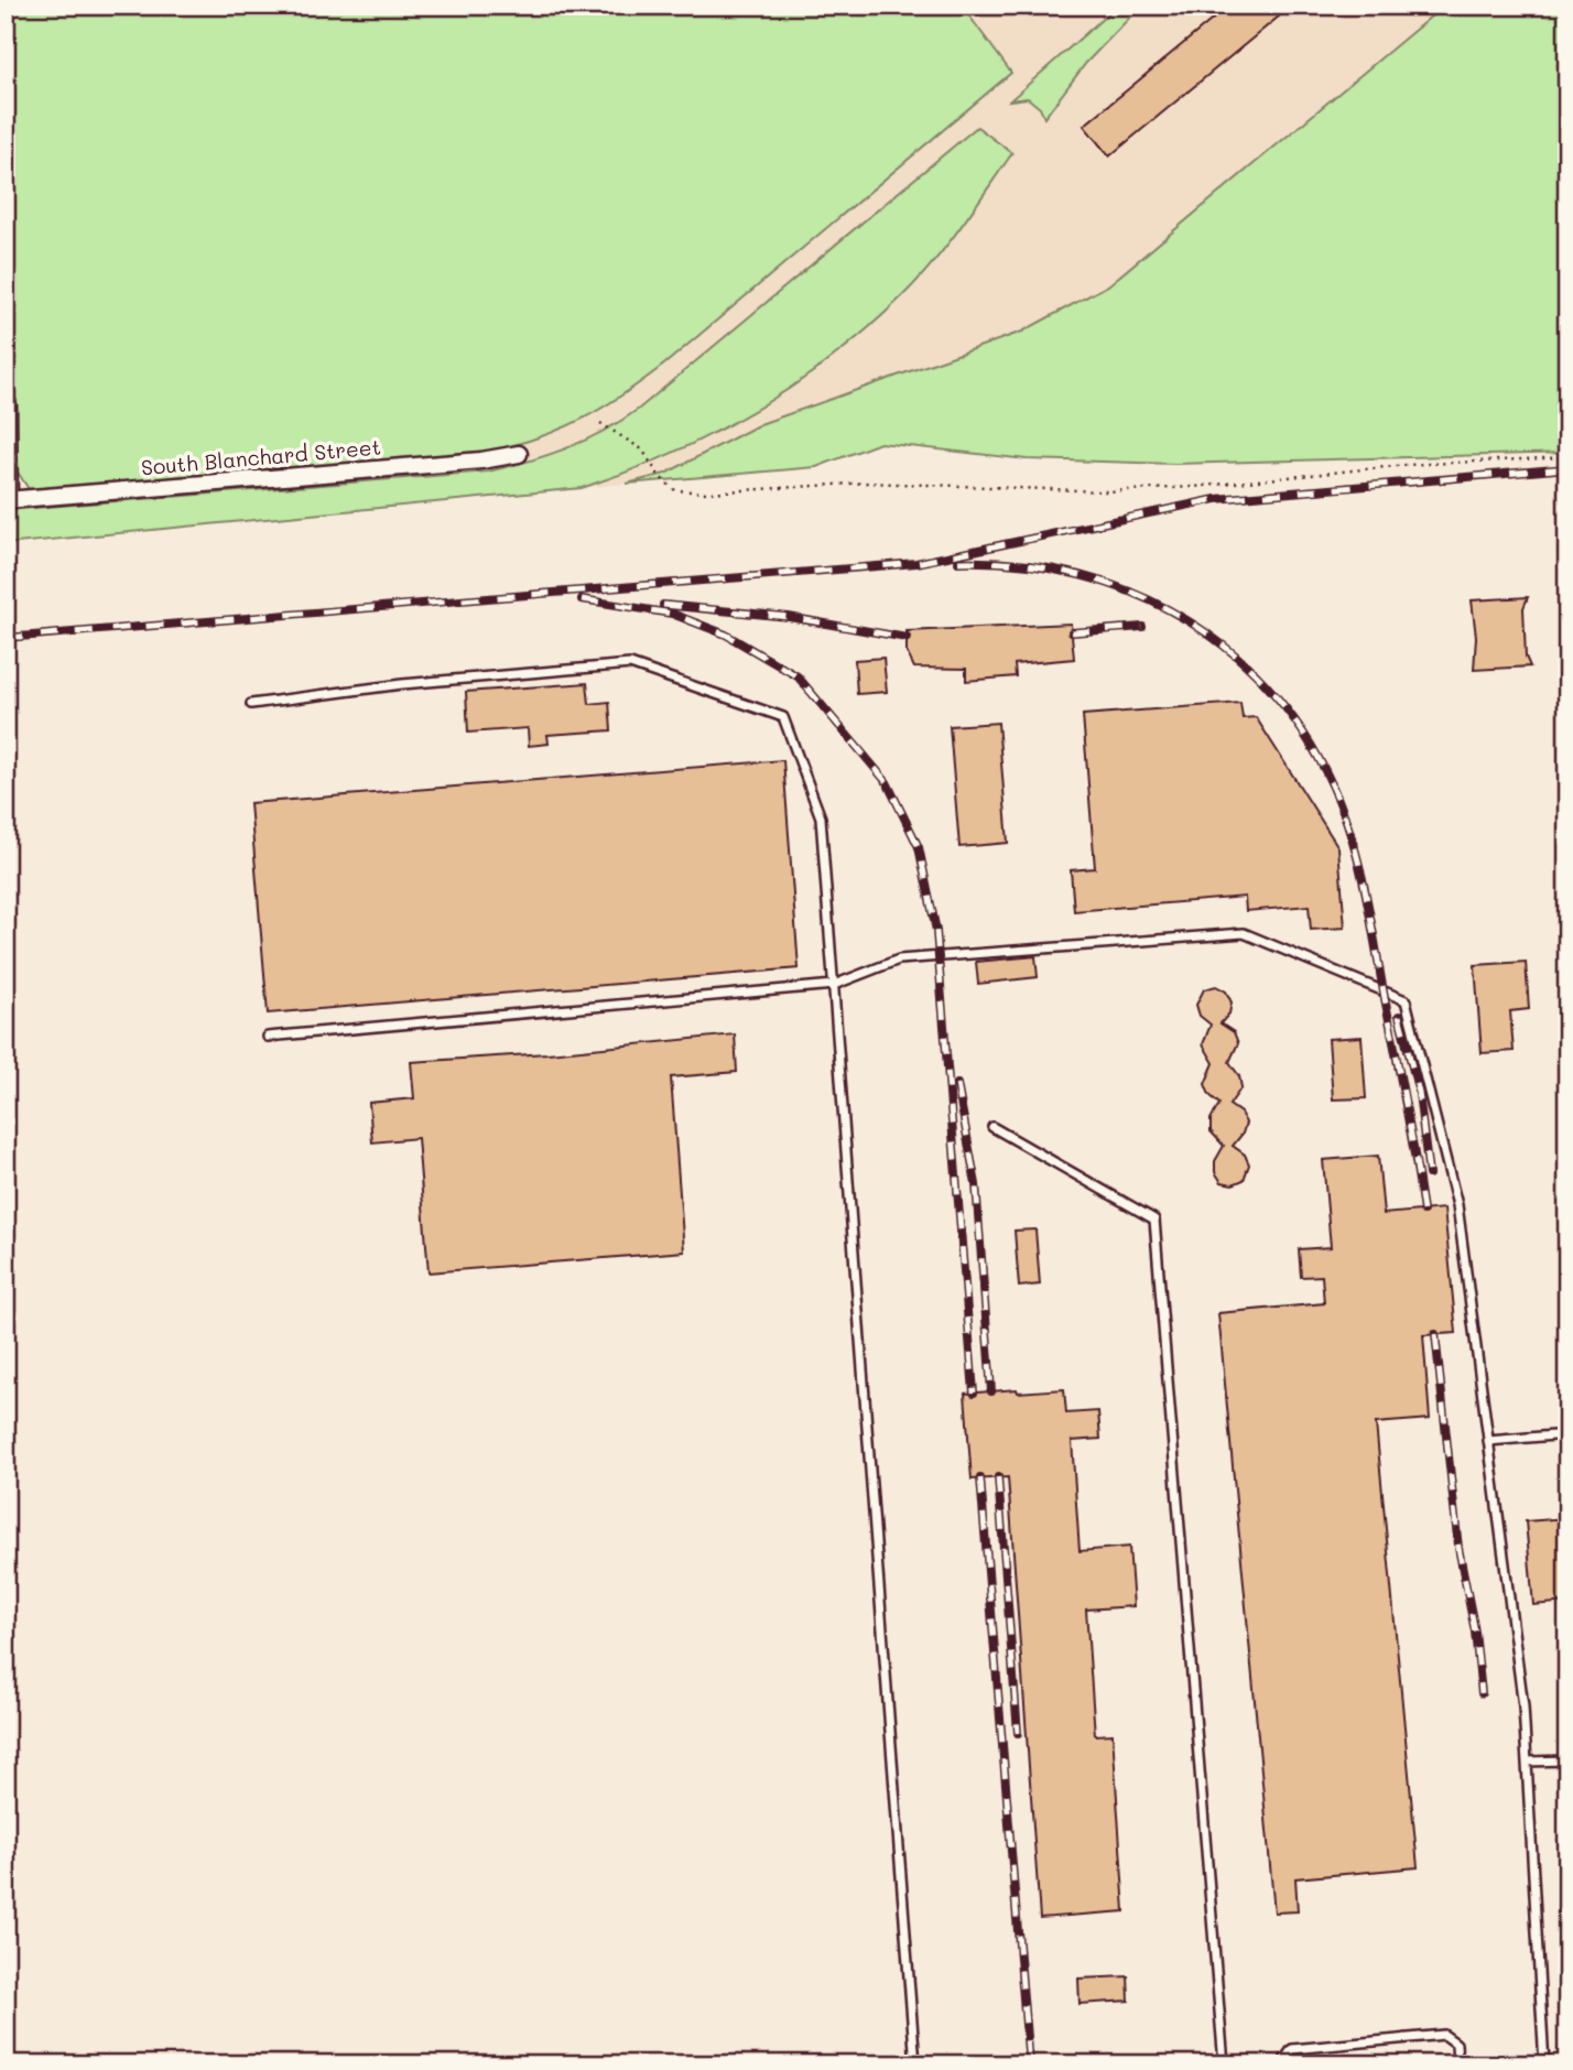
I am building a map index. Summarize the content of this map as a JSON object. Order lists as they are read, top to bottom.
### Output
{
  "streets": {
    "street": ["South Blanchard Street"]
  }
}
